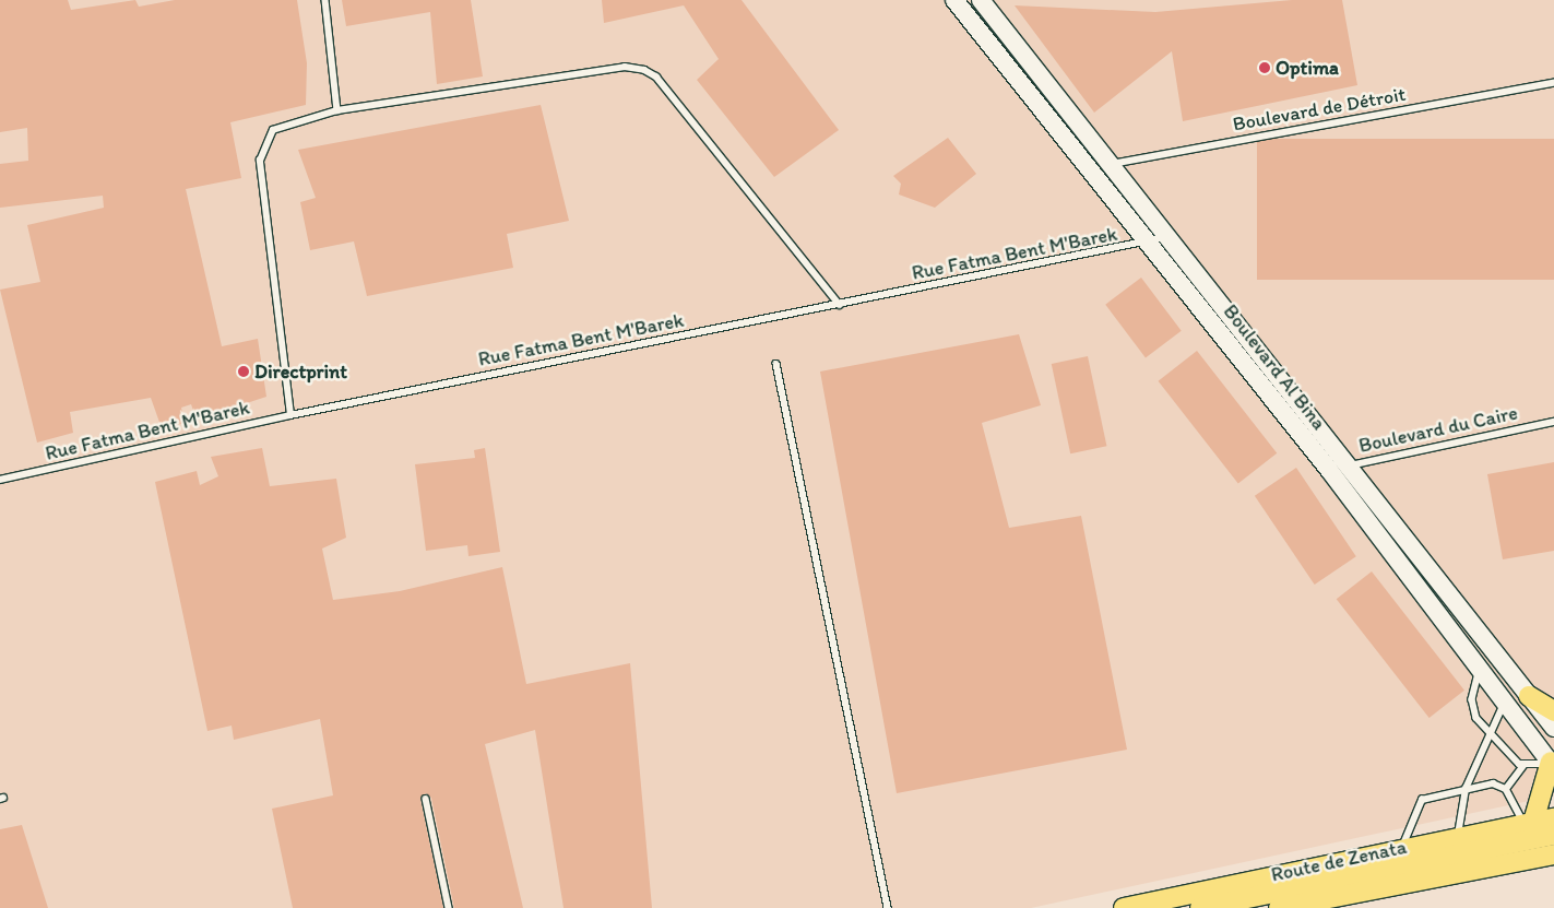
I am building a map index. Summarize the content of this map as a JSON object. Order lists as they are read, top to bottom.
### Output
{
  "streets": {
    "main road": ["Boulevard Al Bina", "Route de Zenata"],
    "lane": ["Boulevard de Détroit", "Rue Fatma Bent M'Barek", "Boulevard du Caire"]
  },
  "crossings": [
    ["Boulevard de Détroit", "Boulevard Al Bina"],
    ["Rue Fatma Bent M'Barek", "Boulevard Al Bina"],
    ["Boulevard Al Bina", "Boulevard du Caire"]
  ],
  "places": ["Optima", "Directprint"]
}
